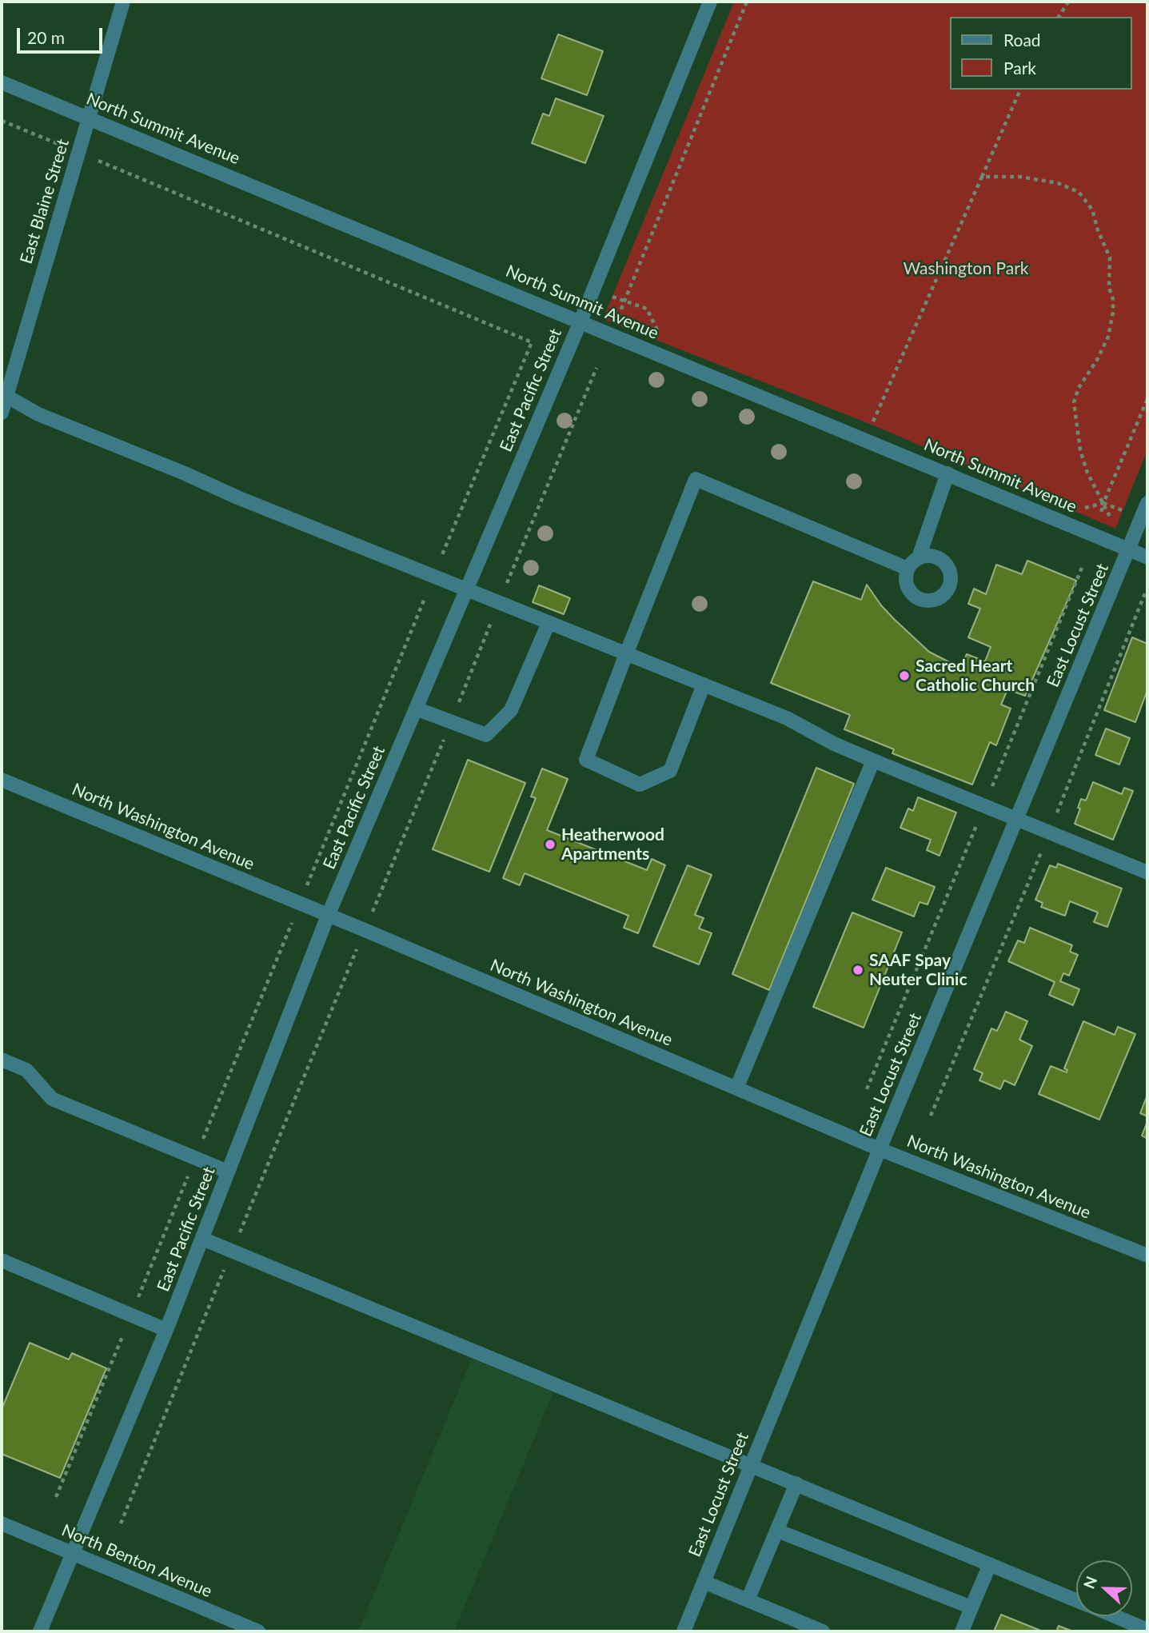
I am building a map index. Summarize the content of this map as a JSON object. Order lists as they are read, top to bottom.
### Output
{
  "streets": {
    "street": [
      "North Summit Avenue",
      "East Blaine Street",
      "East Pacific Street",
      "East Locust Street",
      "North Washington Avenue",
      "North Benton Avenue"
    ]
  },
  "crossings": [
    ["North Summit Avenue", "East Blaine Street"],
    ["North Summit Avenue", "East Pacific Street"],
    ["North Summit Avenue", "East Locust Street"],
    ["East Pacific Street", "North Washington Avenue"],
    ["East Pacific Street", "North Benton Avenue"],
    ["East Locust Street", "North Washington Avenue"]
  ],
  "parks": ["Washington Park"],
  "places": ["Sacred Heart Catholic Church", "Heatherwood Apartments", "SAAF Spay Neuter Clinic"],
  "legend": ["Road", "Park"],
  "scale_bar": "20 m",
  "north": "left"
}
